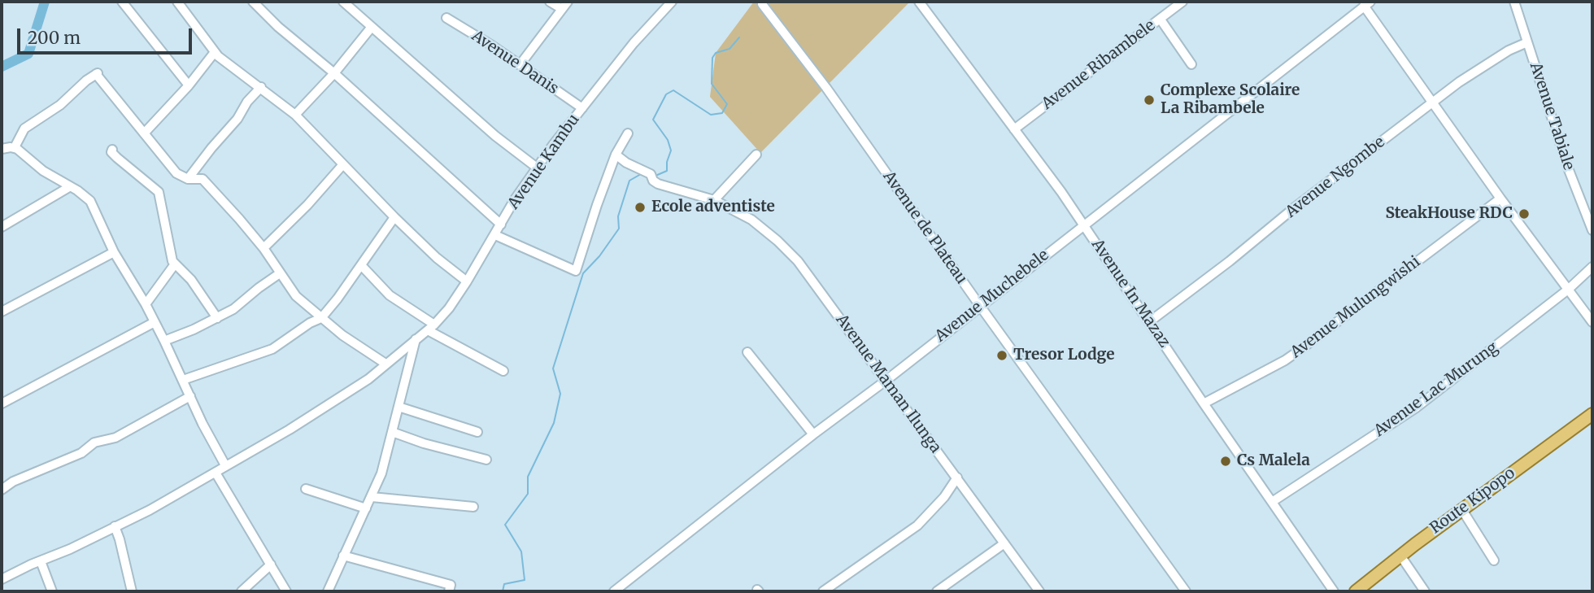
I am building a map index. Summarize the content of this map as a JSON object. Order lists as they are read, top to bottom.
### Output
{
  "streets": {
    "main road": ["Route Kipopo"],
    "street": [
      "Avenue Danis",
      "Avenue Ribambele",
      "Avenue Tabiale",
      "Avenue Kambu",
      "Avenue Ngombe",
      "Avenue de Plateau",
      "Avenue In Mazaz",
      "Avenue Muchebele",
      "Avenue Mulungwishi",
      "Avenue Maman Ilunga",
      "Avenue Lac Murung"
    ]
  },
  "crossings": [
    ["Avenue Danis", "Avenue Kambu"],
    ["Avenue Ribambele", "Avenue In Mazaz"],
    ["Avenue Tabiale", "Avenue Ngombe"],
    ["Avenue Ngombe", "Avenue In Mazaz"],
    ["Avenue de Plateau", "Avenue Muchebele"],
    ["Avenue In Mazaz", "Avenue Muchebele"],
    ["Avenue In Mazaz", "Avenue Mulungwishi"],
    ["Avenue In Mazaz", "Avenue Lac Murung"],
    ["Avenue Muchebele", "Avenue Maman Ilunga"]
  ],
  "places": [
    "Complexe Scolaire La Ribambele",
    "Ecole adventiste",
    "SteakHouse RDC",
    "Tresor Lodge",
    "Cs Malela"
  ],
  "scale_bar": "200 m"
}
